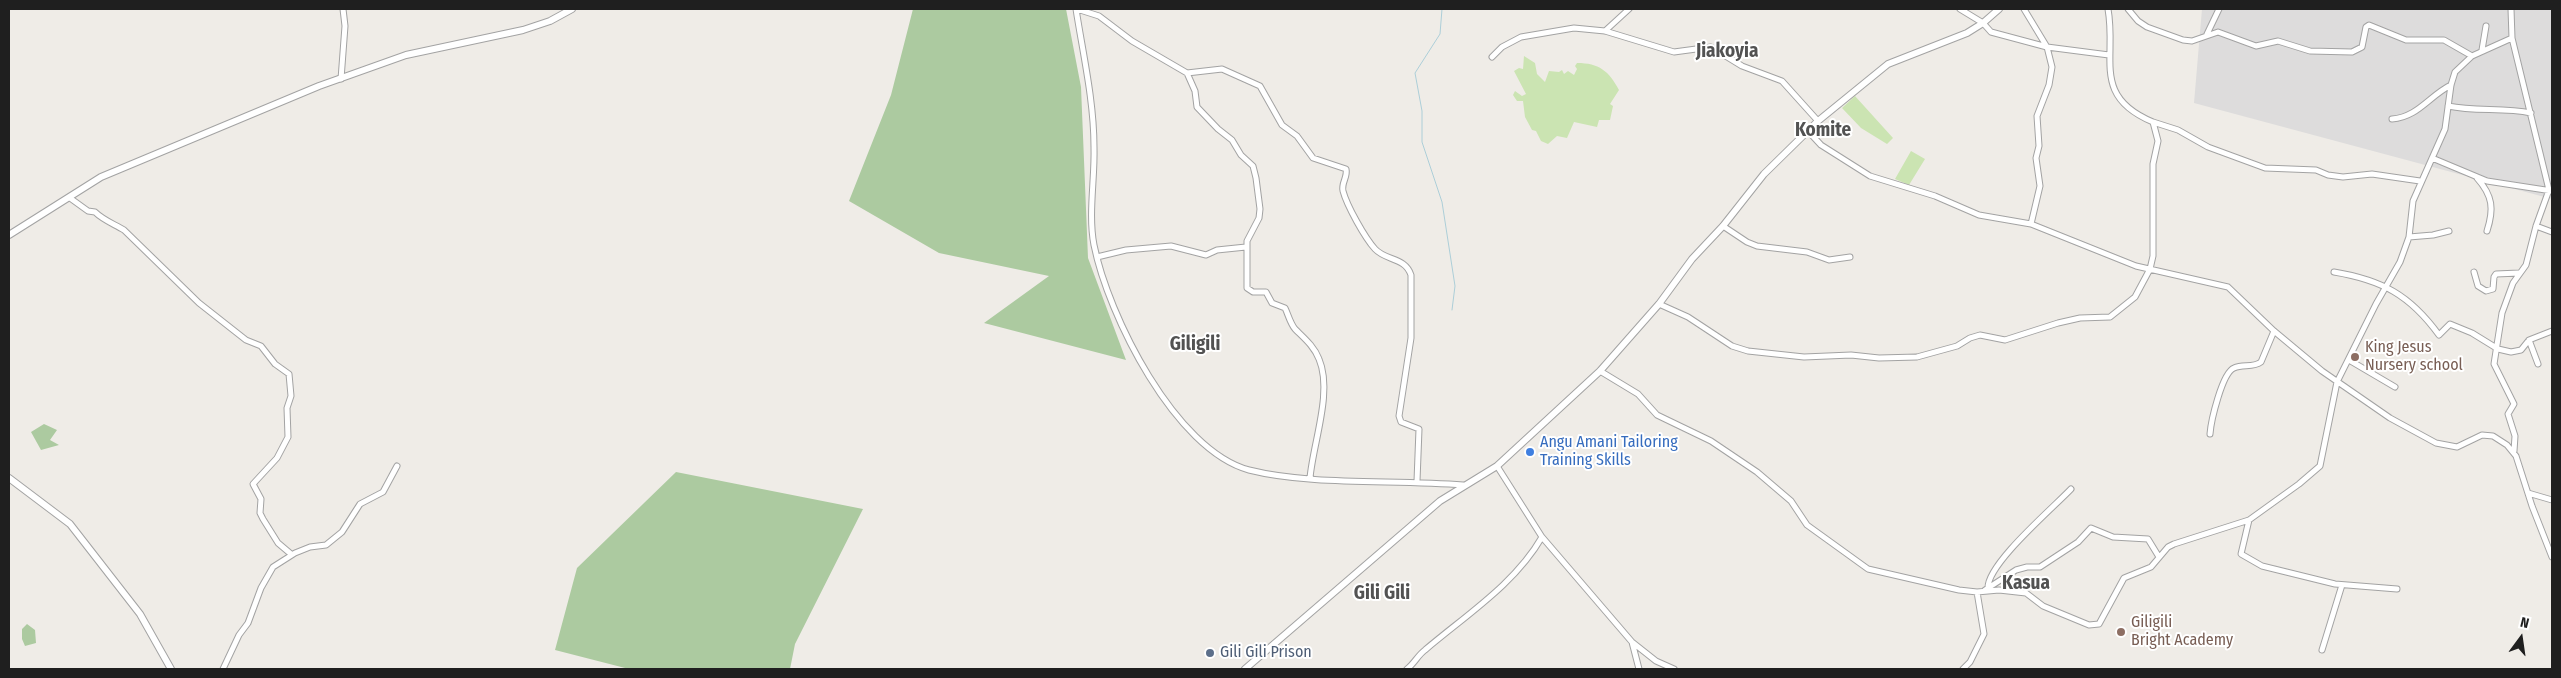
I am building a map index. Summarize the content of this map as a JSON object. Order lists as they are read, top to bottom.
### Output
{
  "districts": [
    "Jiakoyia",
    "Komite",
    "Giligili",
    "Kasua",
    "Gili Gili"
  ],
  "places": [
    "King Jesus Nursery school",
    "Angu Amani Tailoring Training Skills",
    "Giligili Bright Academy",
    "Gili Gili Prison"
  ],
  "north": "top"
}
